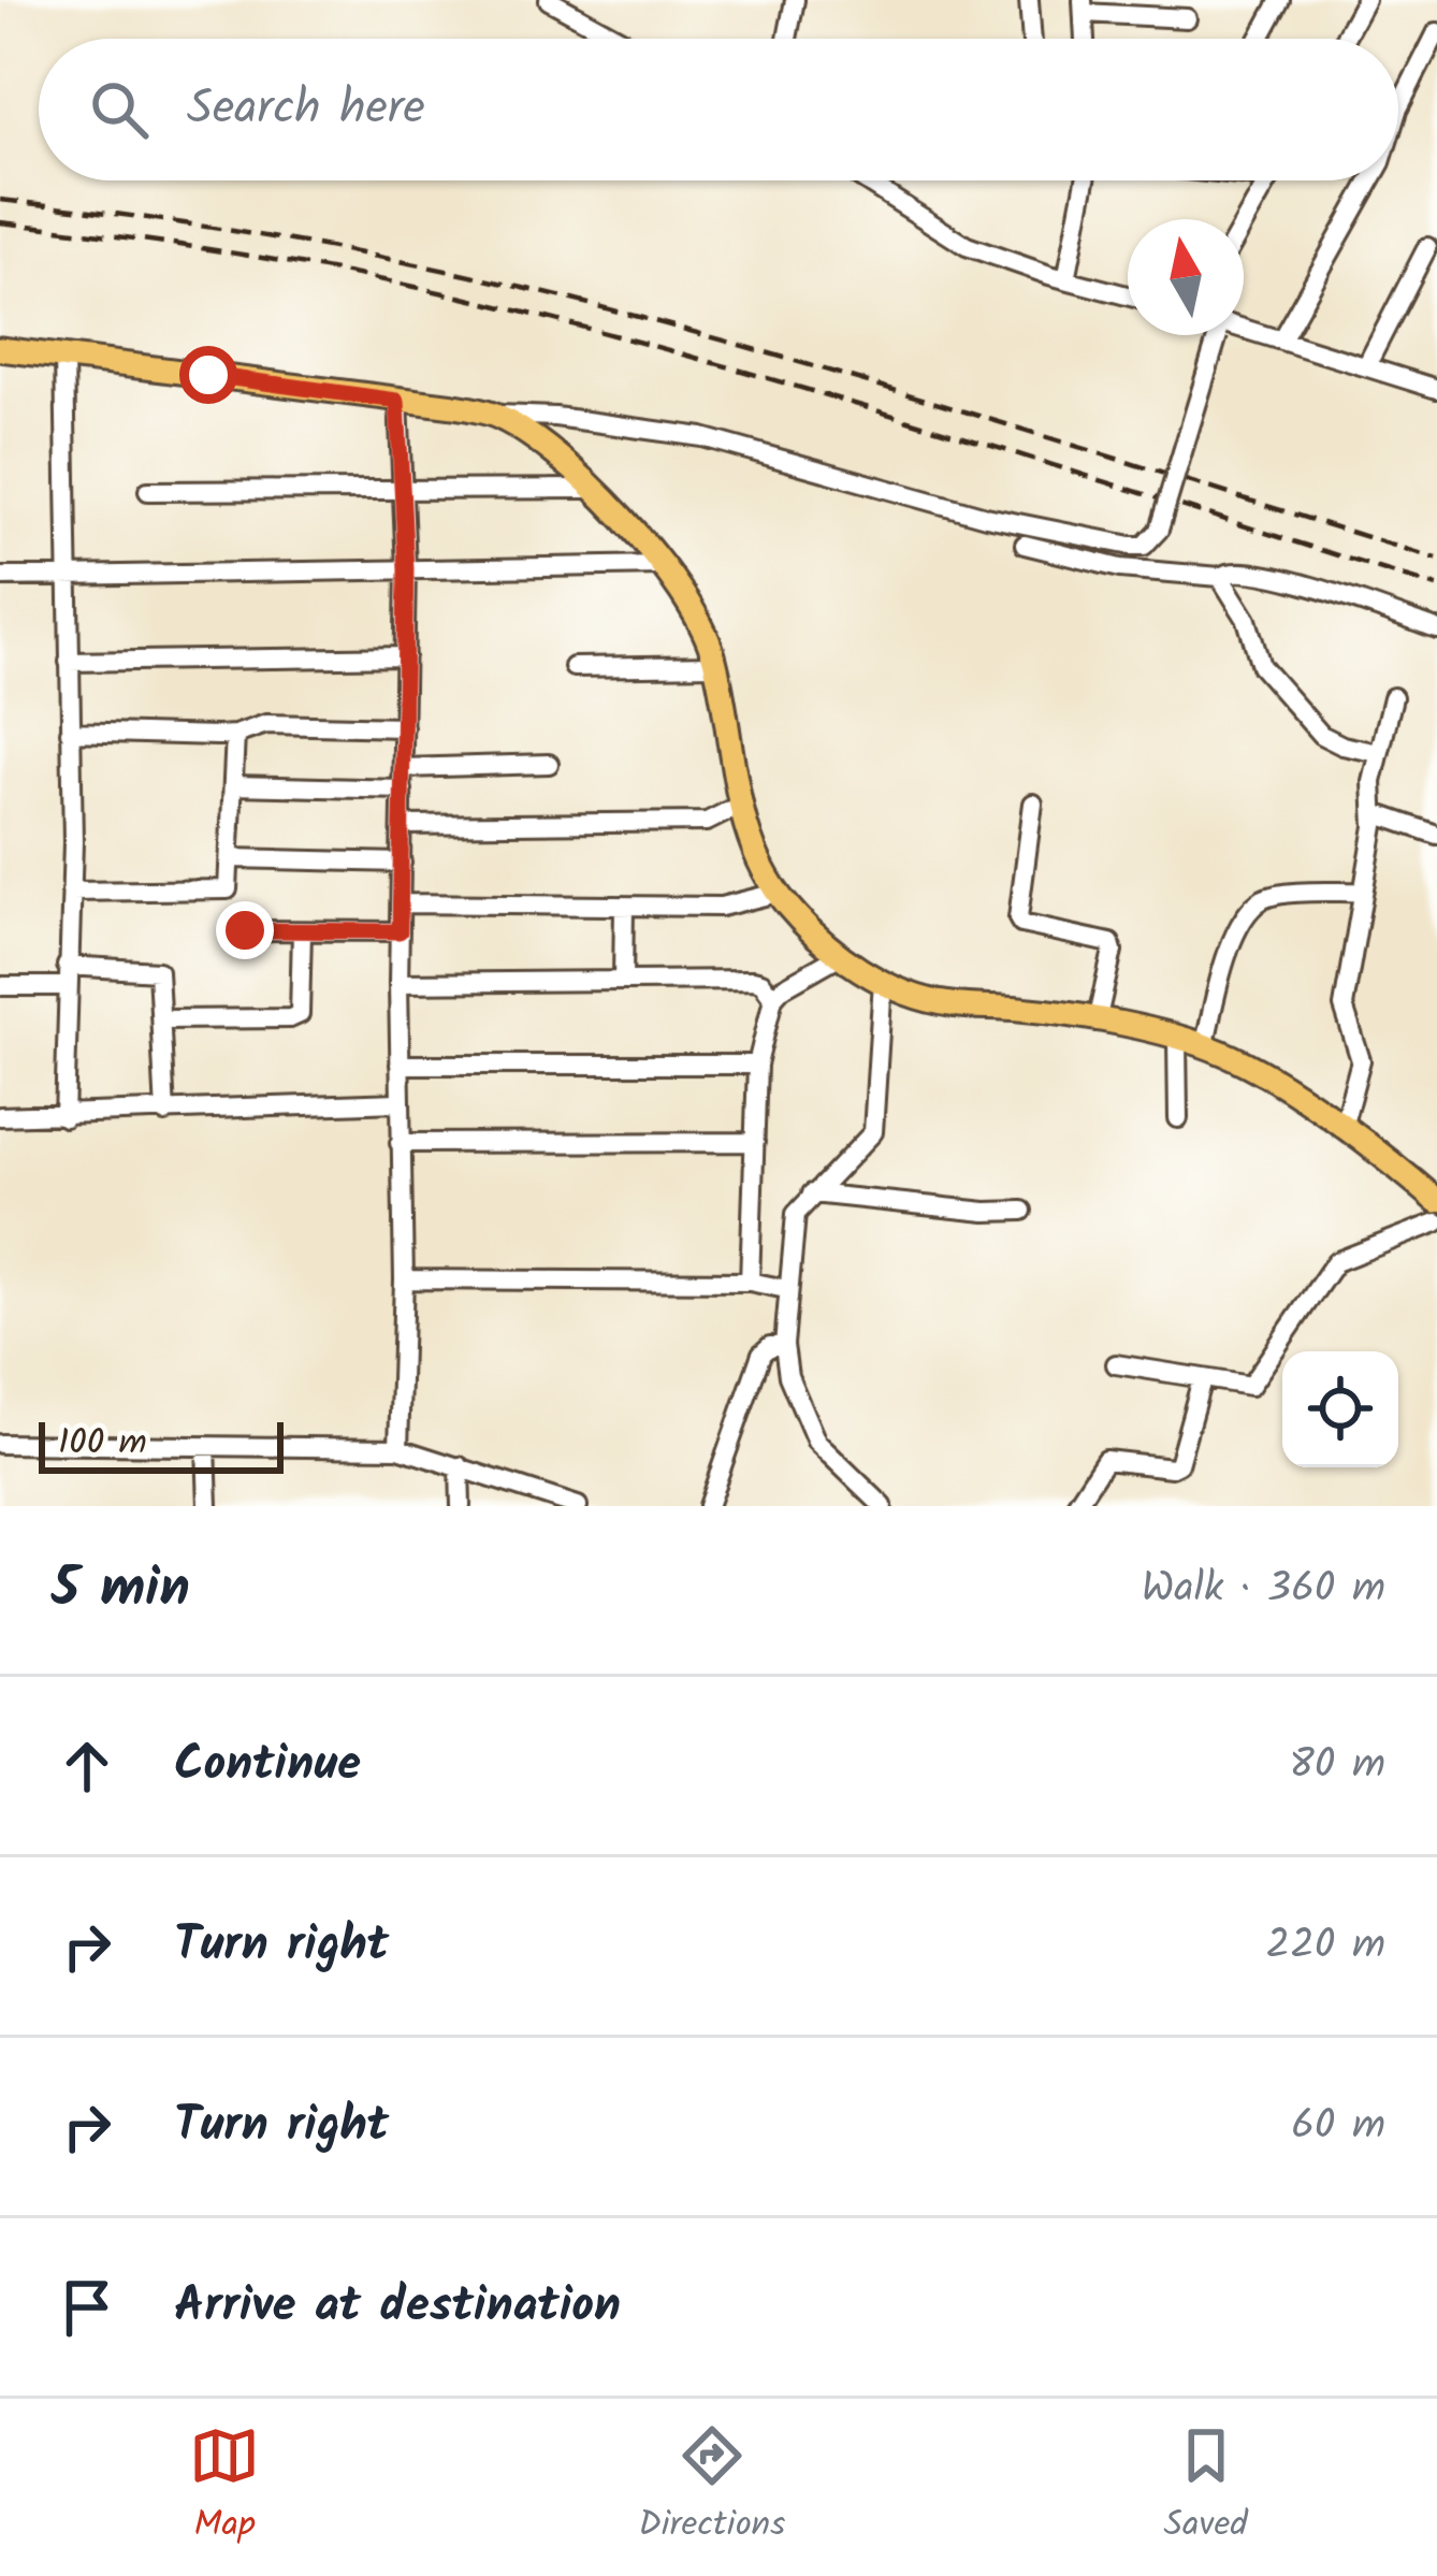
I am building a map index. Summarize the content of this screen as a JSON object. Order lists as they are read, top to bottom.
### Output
{
  "scale_bar": "100 m",
  "north": "top",
  "page": {
    "search": "Search here",
    "scale": "100 m",
    "heading": ["5 min", "Walk · 360 m"],
    "list": [
      ["Continue", "80 m"],
      ["Turn right", "220 m"],
      ["Turn right", "60 m"],
      "Arrive at destination"
    ],
    "nav": ["Map", "Directions", "Saved"]
  }
}
